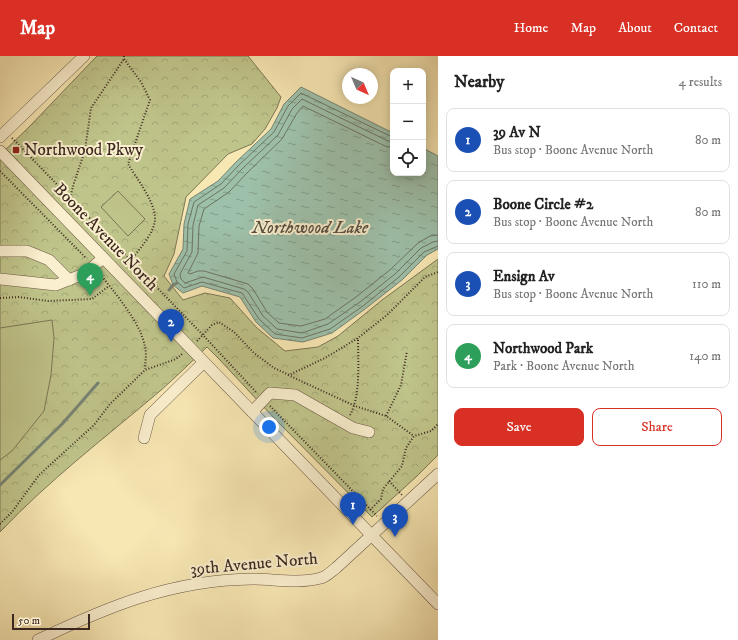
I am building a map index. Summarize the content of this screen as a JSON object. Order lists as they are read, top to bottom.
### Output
{
  "streets": {
    "street": ["Boone Avenue North", "39th Avenue North"]
  },
  "crossings": [
    ["Boone Avenue North", "39th Avenue North"]
  ],
  "water": ["Northwood Lake"],
  "places": {
    "transit": ["Northwood Pkwy"]
  },
  "scale_bar": "50 m",
  "north": "bottom right",
  "page": {
    "header": "Map",
    "nav": [
      "Home",
      "Map",
      "About",
      "Contact"
    ],
    "heading": ["Nearby", "4 results"],
    "map_buttons": ["+", "−"],
    "list": [
      {
        "mark": "1",
        "name": "39 Av N",
        "note": "Bus stop · Boone Avenue North",
        "value": "80 m"
      },
      {
        "mark": "2",
        "name": "Boone Circle #2",
        "note": "Bus stop · Boone Avenue North",
        "value": "80 m"
      },
      {
        "mark": "3",
        "name": "Ensign Av",
        "note": "Bus stop · Boone Avenue North",
        "value": "110 m"
      },
      {
        "mark": "4",
        "name": "Northwood Park",
        "note": "Park · Boone Avenue North",
        "value": "140 m"
      }
    ],
    "pins": [
      "4",
      "2",
      "1",
      "3"
    ],
    "buttons": ["Save", "Share"],
    "scale": "50 m"
  }
}
